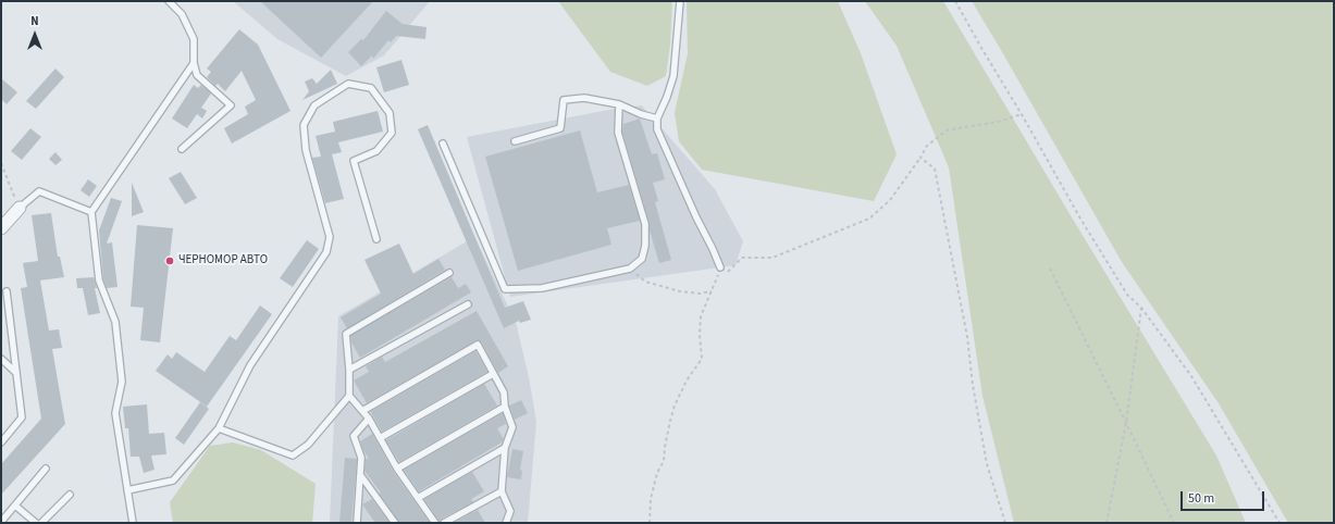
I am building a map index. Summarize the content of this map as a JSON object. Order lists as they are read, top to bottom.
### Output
{
  "places": ["ЧЕРНОМОР АВТО"],
  "scale_bar": "50 m",
  "north": "top"
}
